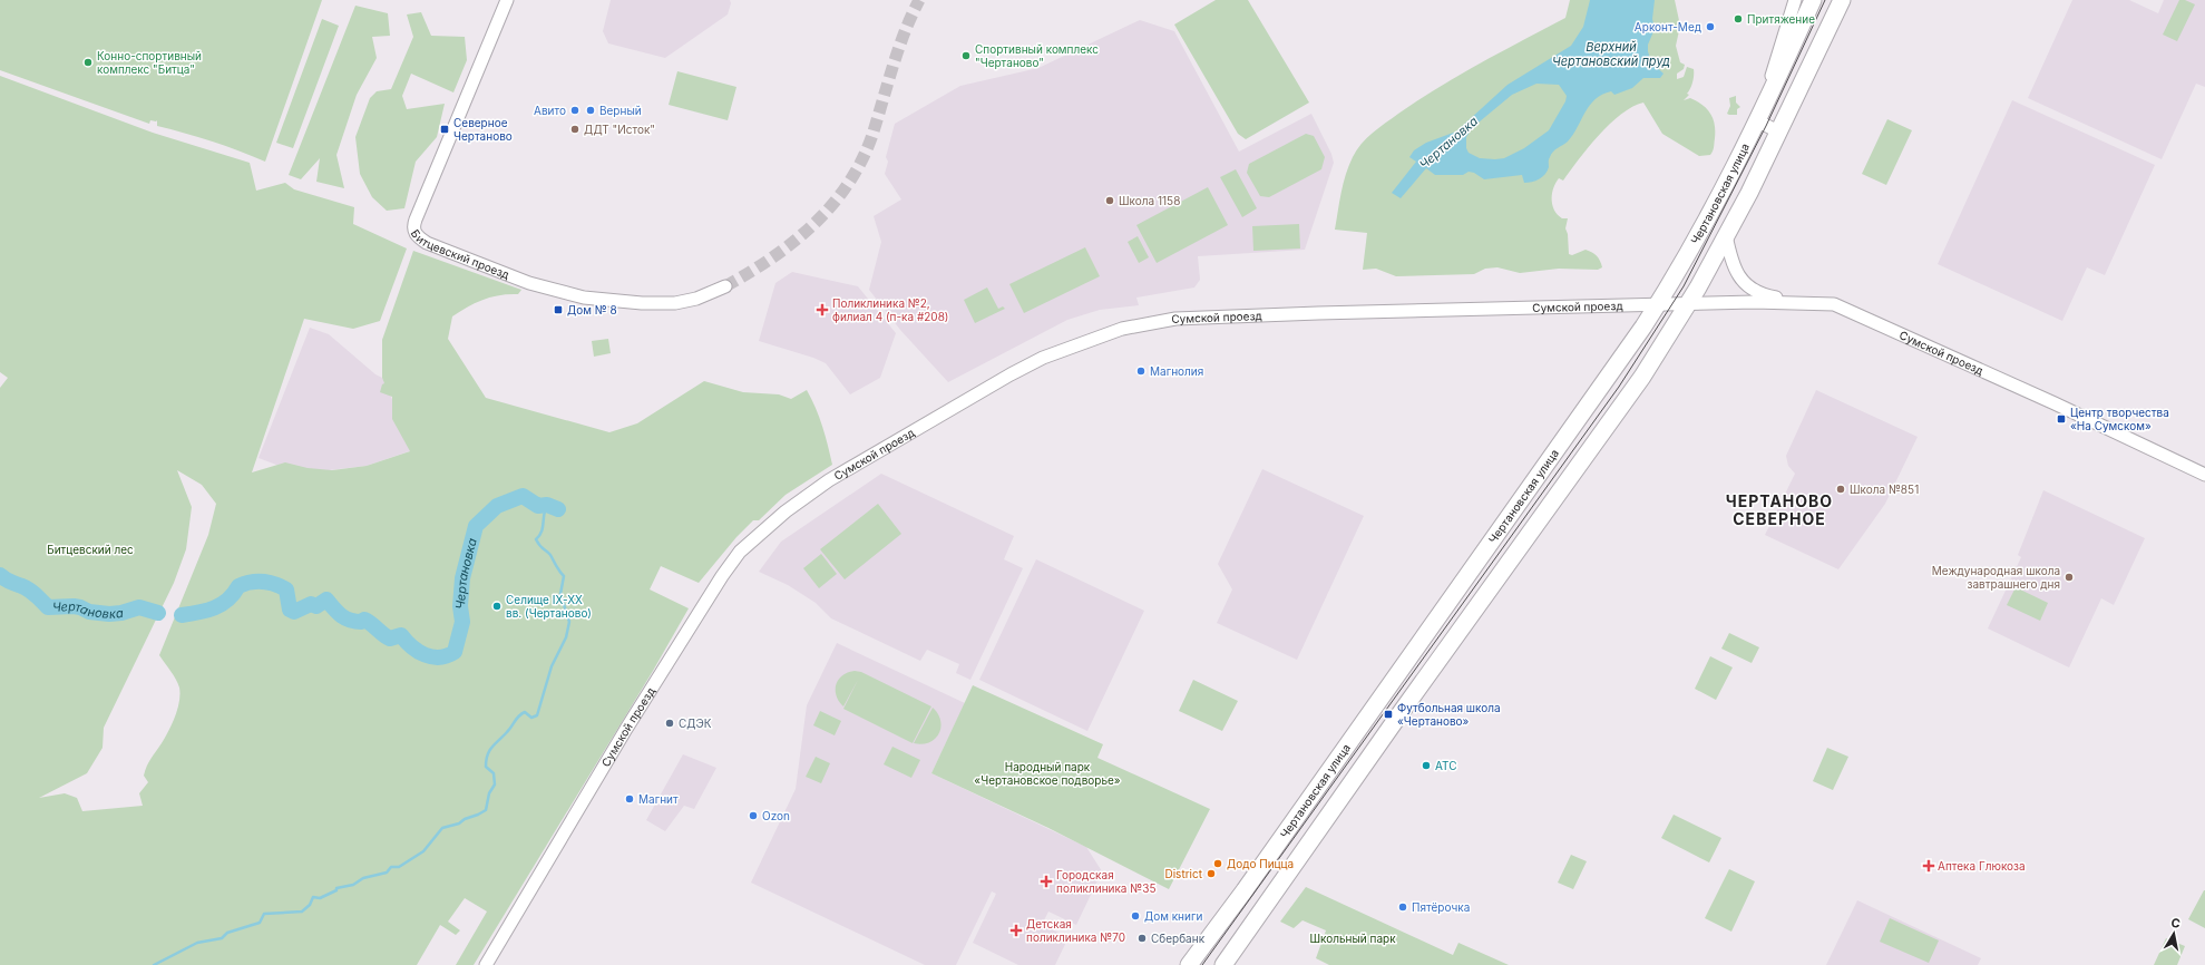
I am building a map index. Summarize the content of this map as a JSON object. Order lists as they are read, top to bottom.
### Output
{
  "streets": {
    "main road": ["Чертановская улица"],
    "street": ["Битцевский проезд", "Сумской проезд"]
  },
  "crossings": [
    ["Чертановская улица", "Сумской проезд"]
  ],
  "districts": ["ЧЕРТАНОВО СЕВЕРНОЕ"],
  "water": ["Верхний Чертановский пруд", "Чертановка"],
  "parks": ["Битцевский лес", "Народный парк «Чертановское подворье»", "Школьный парк"],
  "places": {
    "other": [
      "Притяжение",
      "Арконт-Мед",
      "Спортивный комплекс \"Чертаново\"",
      "Конно-спортивный комплекс \"Битца\"",
      "Авито",
      "Верный",
      "ДДТ \"Исток\"",
      "Школа 1158",
      "Магнолия",
      "Школа №851",
      "Международная школа завтрашнего дня",
      "Селище IX-XX вв. (Чертаново)",
      "СДЭК",
      "АТС",
      "Магнит",
      "Ozon",
      "Додо Пицца",
      "District",
      "Пятёрочка",
      "Дом книги",
      "Сбербанк"
    ],
    "transit": [
      "Северное Чертаново",
      "Дом № 8",
      "Центр творчества «На Сумском»",
      "Футбольная школа «Чертаново»"
    ],
    "health": [
      "Поликлиника №2, филиал 4 (п-ка #208)",
      "Аптека Глюкоза",
      "Городская поликлиника №35",
      "Детская поликлиника №70"
    ]
  },
  "north": "top"
}
